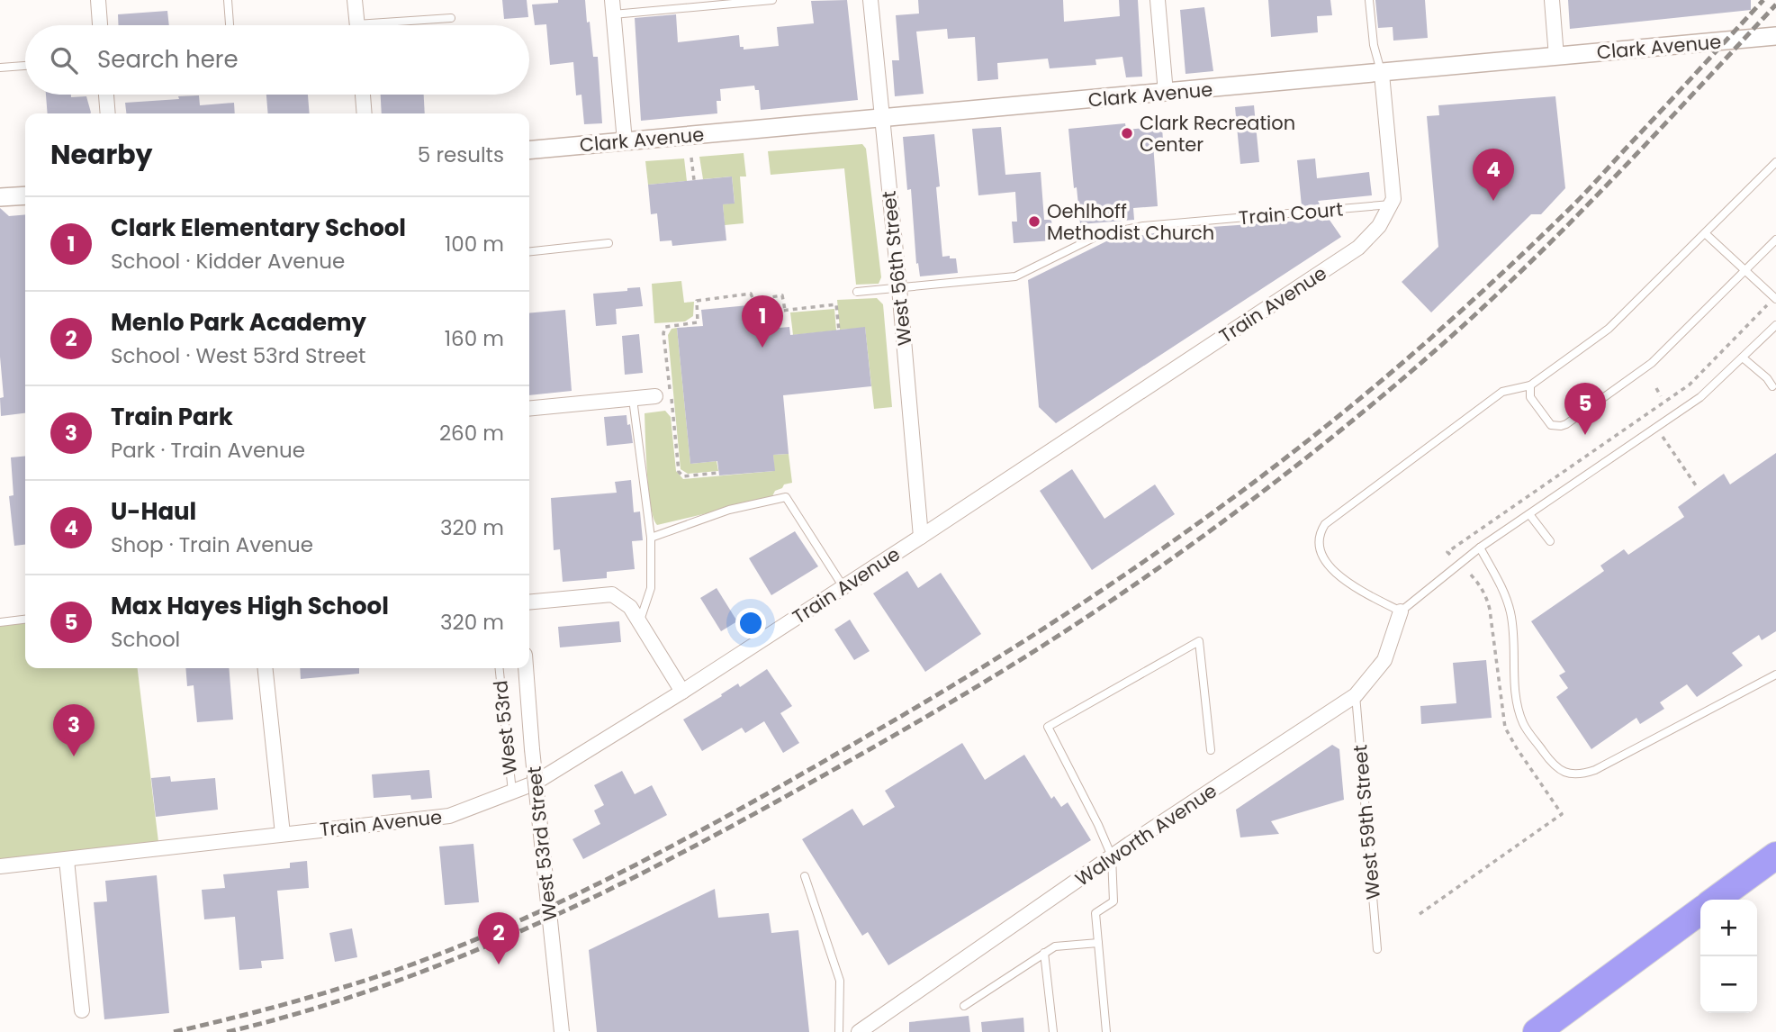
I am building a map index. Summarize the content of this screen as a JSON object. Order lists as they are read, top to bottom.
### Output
{
  "streets": {
    "street": [
      "Clark Avenue",
      "West 56th Street",
      "Train Avenue",
      "Walworth Avenue",
      "West 53rd Street"
    ],
    "lane": ["Train Court", "West 53rd", "West 59th Street"]
  },
  "crossings": [
    ["Clark Avenue", "West 56th Street"],
    ["Train Court", "West 56th Street"],
    ["Train Court", "Train Avenue"],
    ["West 56th Street", "Train Avenue"],
    ["Train Avenue", "West 53rd"],
    ["West 59th Street", "Walworth Avenue"]
  ],
  "places": ["Clark Recreation Center", "Oehlhoff Methodist Church"],
  "page": {
    "search": "Search here",
    "heading": ["Nearby", "5 results"],
    "pins": [
      "4",
      "1",
      "5",
      "3",
      "2"
    ],
    "list": [
      {
        "mark": "1",
        "name": "Clark Elementary School",
        "note": "School · Kidder Avenue",
        "value": "100 m"
      },
      {
        "mark": "2",
        "name": "Menlo Park Academy",
        "note": "School · West 53rd Street",
        "value": "160 m"
      },
      {
        "mark": "3",
        "name": "Train Park",
        "note": "Park · Train Avenue",
        "value": "260 m"
      },
      {
        "mark": "4",
        "name": "U-Haul",
        "note": "Shop · Train Avenue",
        "value": "320 m"
      },
      {
        "mark": "5",
        "name": "Max Hayes High School",
        "note": "School",
        "value": "320 m"
      }
    ],
    "map_buttons": ["+", "−"]
  }
}
